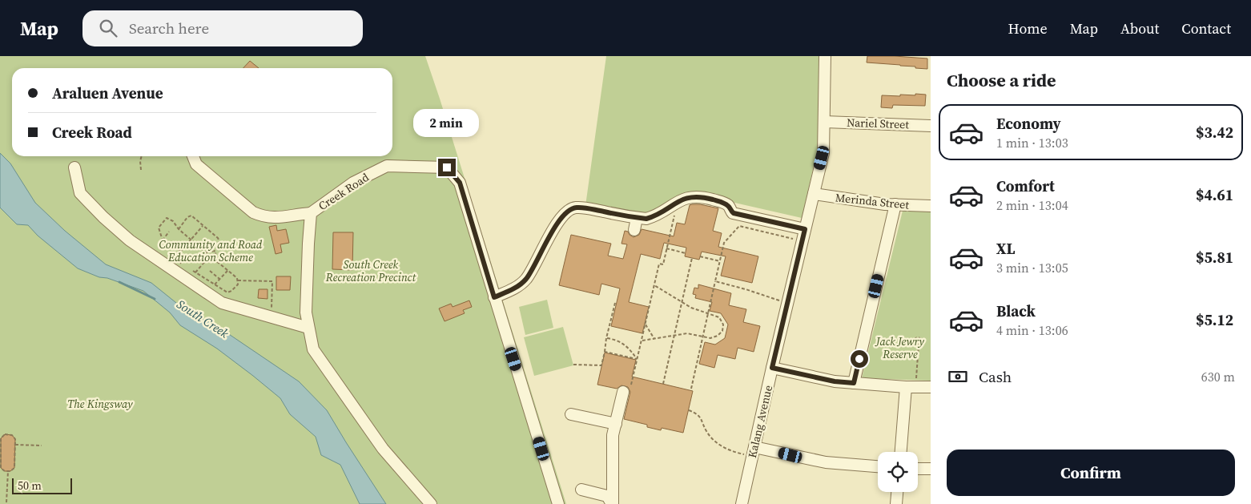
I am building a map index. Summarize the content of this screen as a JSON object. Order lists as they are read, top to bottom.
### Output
{
  "streets": {
    "street": [
      "Nariel Street",
      "Creek Road",
      "Merinda Street",
      "Kalang Avenue"
    ]
  },
  "crossings": [
    ["Nariel Street", "Kalang Avenue"],
    ["Merinda Street", "Kalang Avenue"]
  ],
  "water": ["South Creek"],
  "parks": [
    "Community and Road Education Scheme",
    "South Creek Recreation Precinct",
    "Jack Jewry Reserve",
    "The Kingsway"
  ],
  "scale_bar": "50 m",
  "page": {
    "header": "Map",
    "search": "Search here",
    "nav": [
      "Home",
      "Map",
      "About",
      "Contact"
    ],
    "heading": "Choose a ride",
    "banner": ["Araluen Avenue", "Creek Road"],
    "list": [
      {
        "name": "Economy",
        "note": "1 min · 13:03",
        "value": "$3.42"
      },
      {
        "name": "Comfort",
        "note": "2 min · 13:04",
        "value": "$4.61"
      },
      {
        "name": "XL",
        "note": "3 min · 13:05",
        "value": "$5.81"
      },
      {
        "name": "Black",
        "note": "4 min · 13:06",
        "value": "$5.12"
      }
    ],
    "bubble": "2 min",
    "pay": ["Cash", "630 m"],
    "buttons": "Confirm",
    "scale": "50 m"
  }
}
